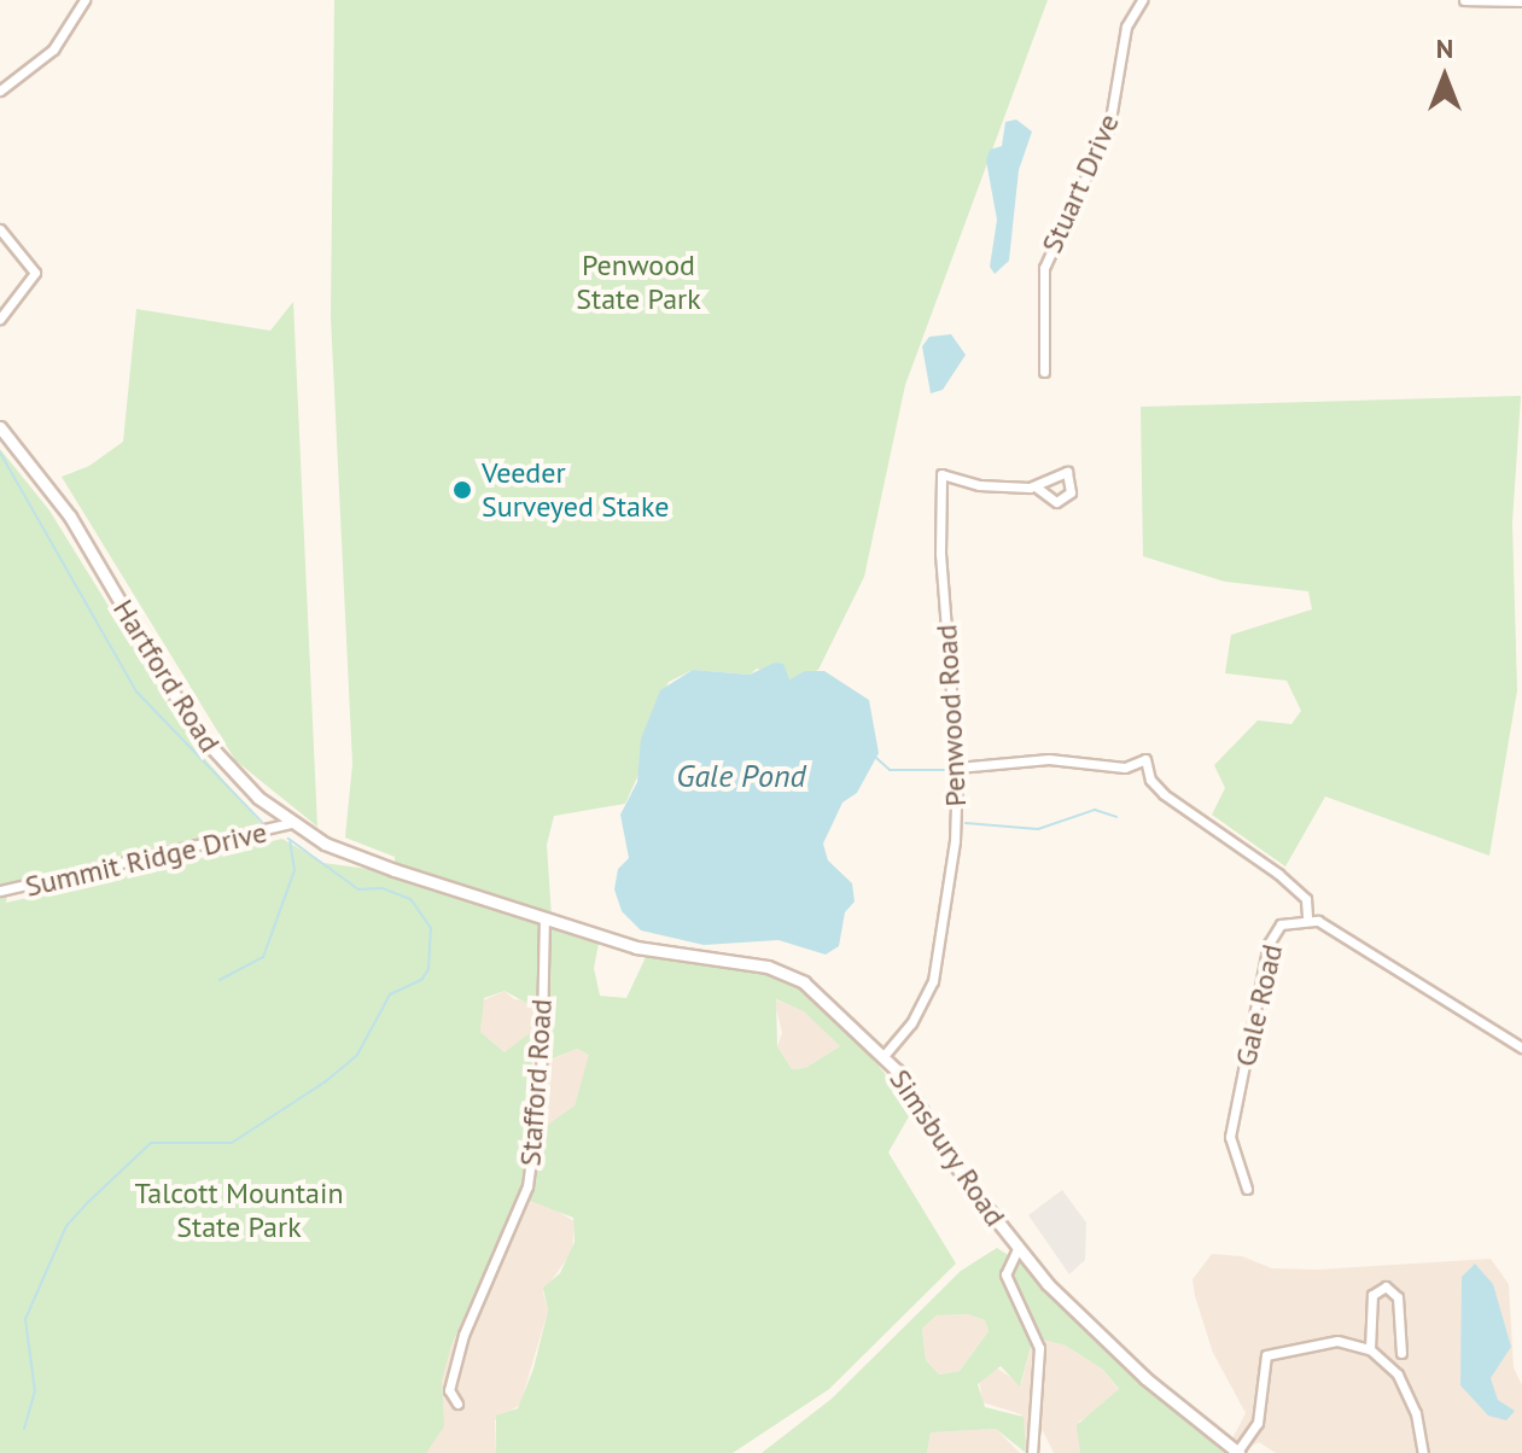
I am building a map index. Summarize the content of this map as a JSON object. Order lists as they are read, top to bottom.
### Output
{
  "streets": {
    "main road": ["Hartford Road", "Simsbury Road"],
    "street": [
      "Stuart Drive",
      "Penwood Road",
      "Summit Ridge Drive",
      "Gale Road",
      "Stafford Road"
    ]
  },
  "crossings": [
    ["Hartford Road", "Summit Ridge Drive"],
    ["Hartford Road", "Stafford Road"],
    ["Hartford Road", "Simsbury Road"],
    ["Penwood Road", "Simsbury Road"]
  ],
  "water": ["Gale Pond"],
  "parks": ["Penwood State Park", "Talcott Mountain State Park"],
  "places": ["Veeder Surveyed Stake"],
  "north": "top"
}
